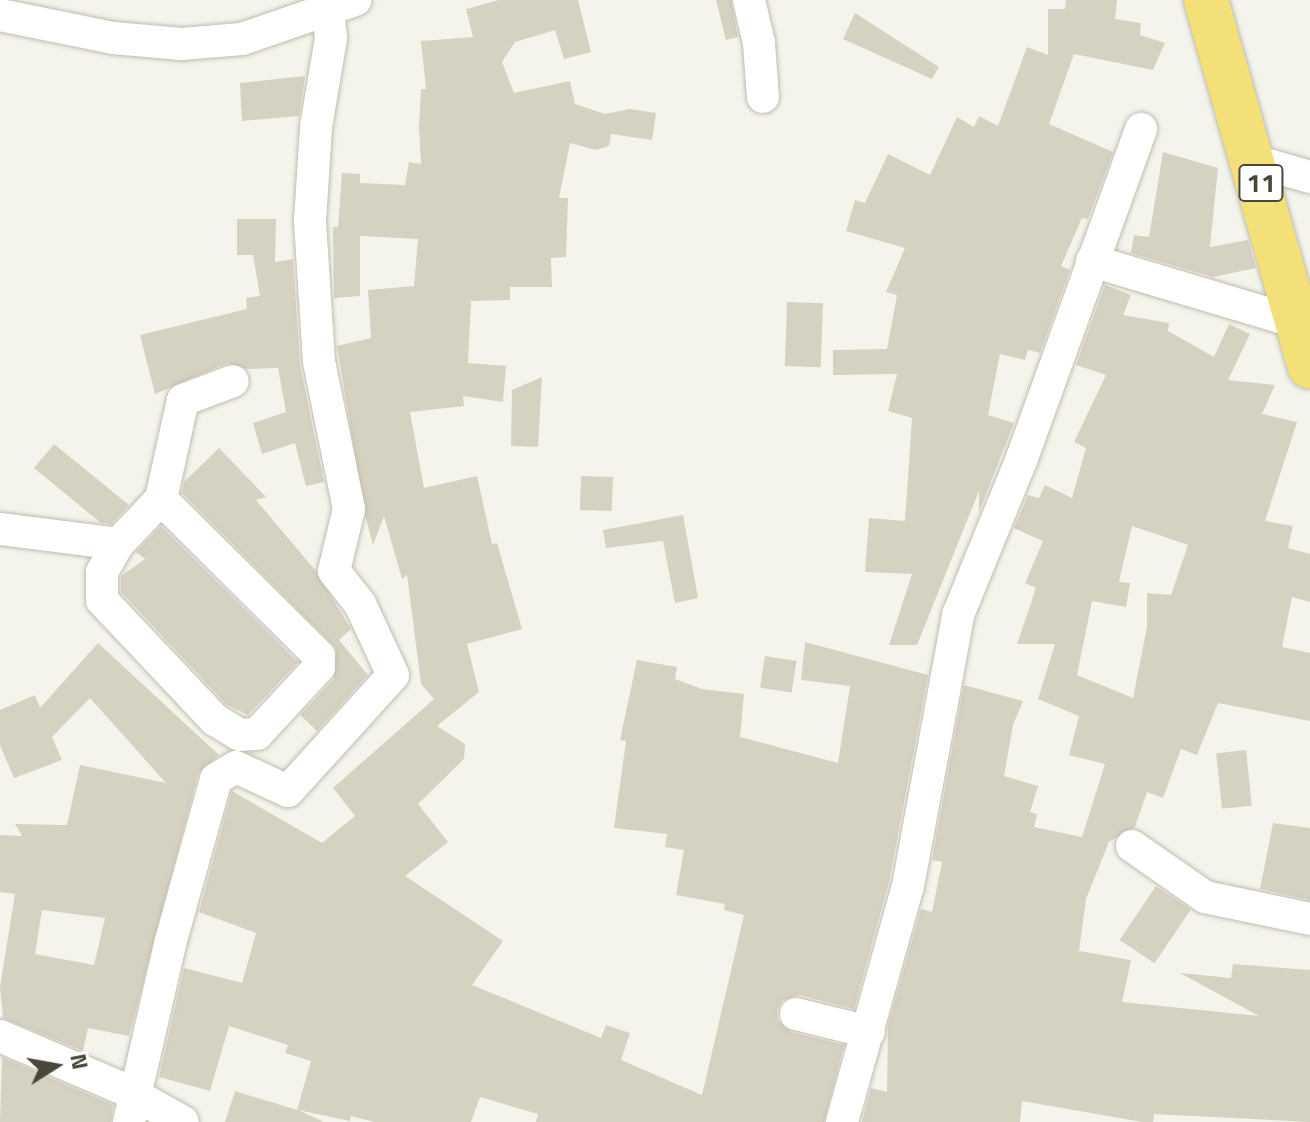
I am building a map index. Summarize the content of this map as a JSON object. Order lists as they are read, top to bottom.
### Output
{
  "streets": {
    "highway": ["11"]
  },
  "north": "right"
}
